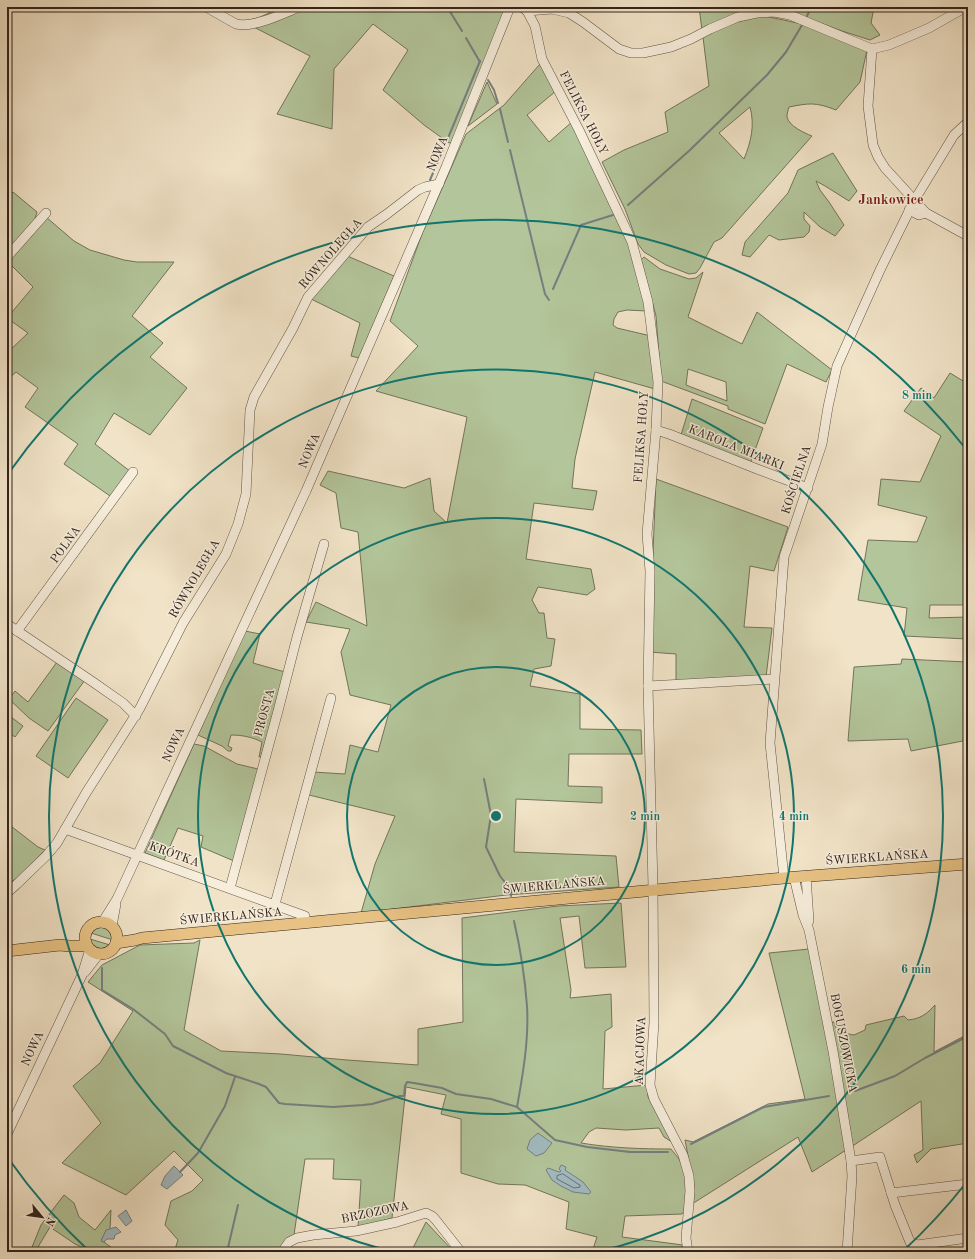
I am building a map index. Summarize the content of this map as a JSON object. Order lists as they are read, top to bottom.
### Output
{
  "streets": {
    "main road": ["ŚWIERKLAŃSKA"],
    "street": [
      "FELIKSA HOŁY",
      "NOWA",
      "RÓWNOLEGŁA",
      "KAROLA MIARKI",
      "KOŚCIELNA",
      "POLNA",
      "PROSTA",
      "KRÓTKA",
      "BOGUSZOWICKA",
      "AKACJOWA",
      "BRZOZOWA"
    ]
  },
  "crossings": [
    ["FELIKSA HOŁY", "KAROLA MIARKI"],
    ["FELIKSA HOŁY", "ŚWIERKLAŃSKA"],
    ["FELIKSA HOŁY", "AKACJOWA"],
    ["NOWA", "RÓWNOLEGŁA"],
    ["NOWA", "KRÓTKA"],
    ["NOWA", "ŚWIERKLAŃSKA"],
    ["RÓWNOLEGŁA", "KRÓTKA"],
    ["KAROLA MIARKI", "KOŚCIELNA"],
    ["KOŚCIELNA", "ŚWIERKLAŃSKA"],
    ["KOŚCIELNA", "BOGUSZOWICKA"],
    ["PROSTA", "KRÓTKA"],
    ["ŚWIERKLAŃSKA", "BOGUSZOWICKA"],
    ["ŚWIERKLAŃSKA", "AKACJOWA"]
  ],
  "districts": ["Jankowice"],
  "north": "bottom right",
  "rings": [
    "8 min",
    "2 min",
    "4 min",
    "6 min"
  ]
}
